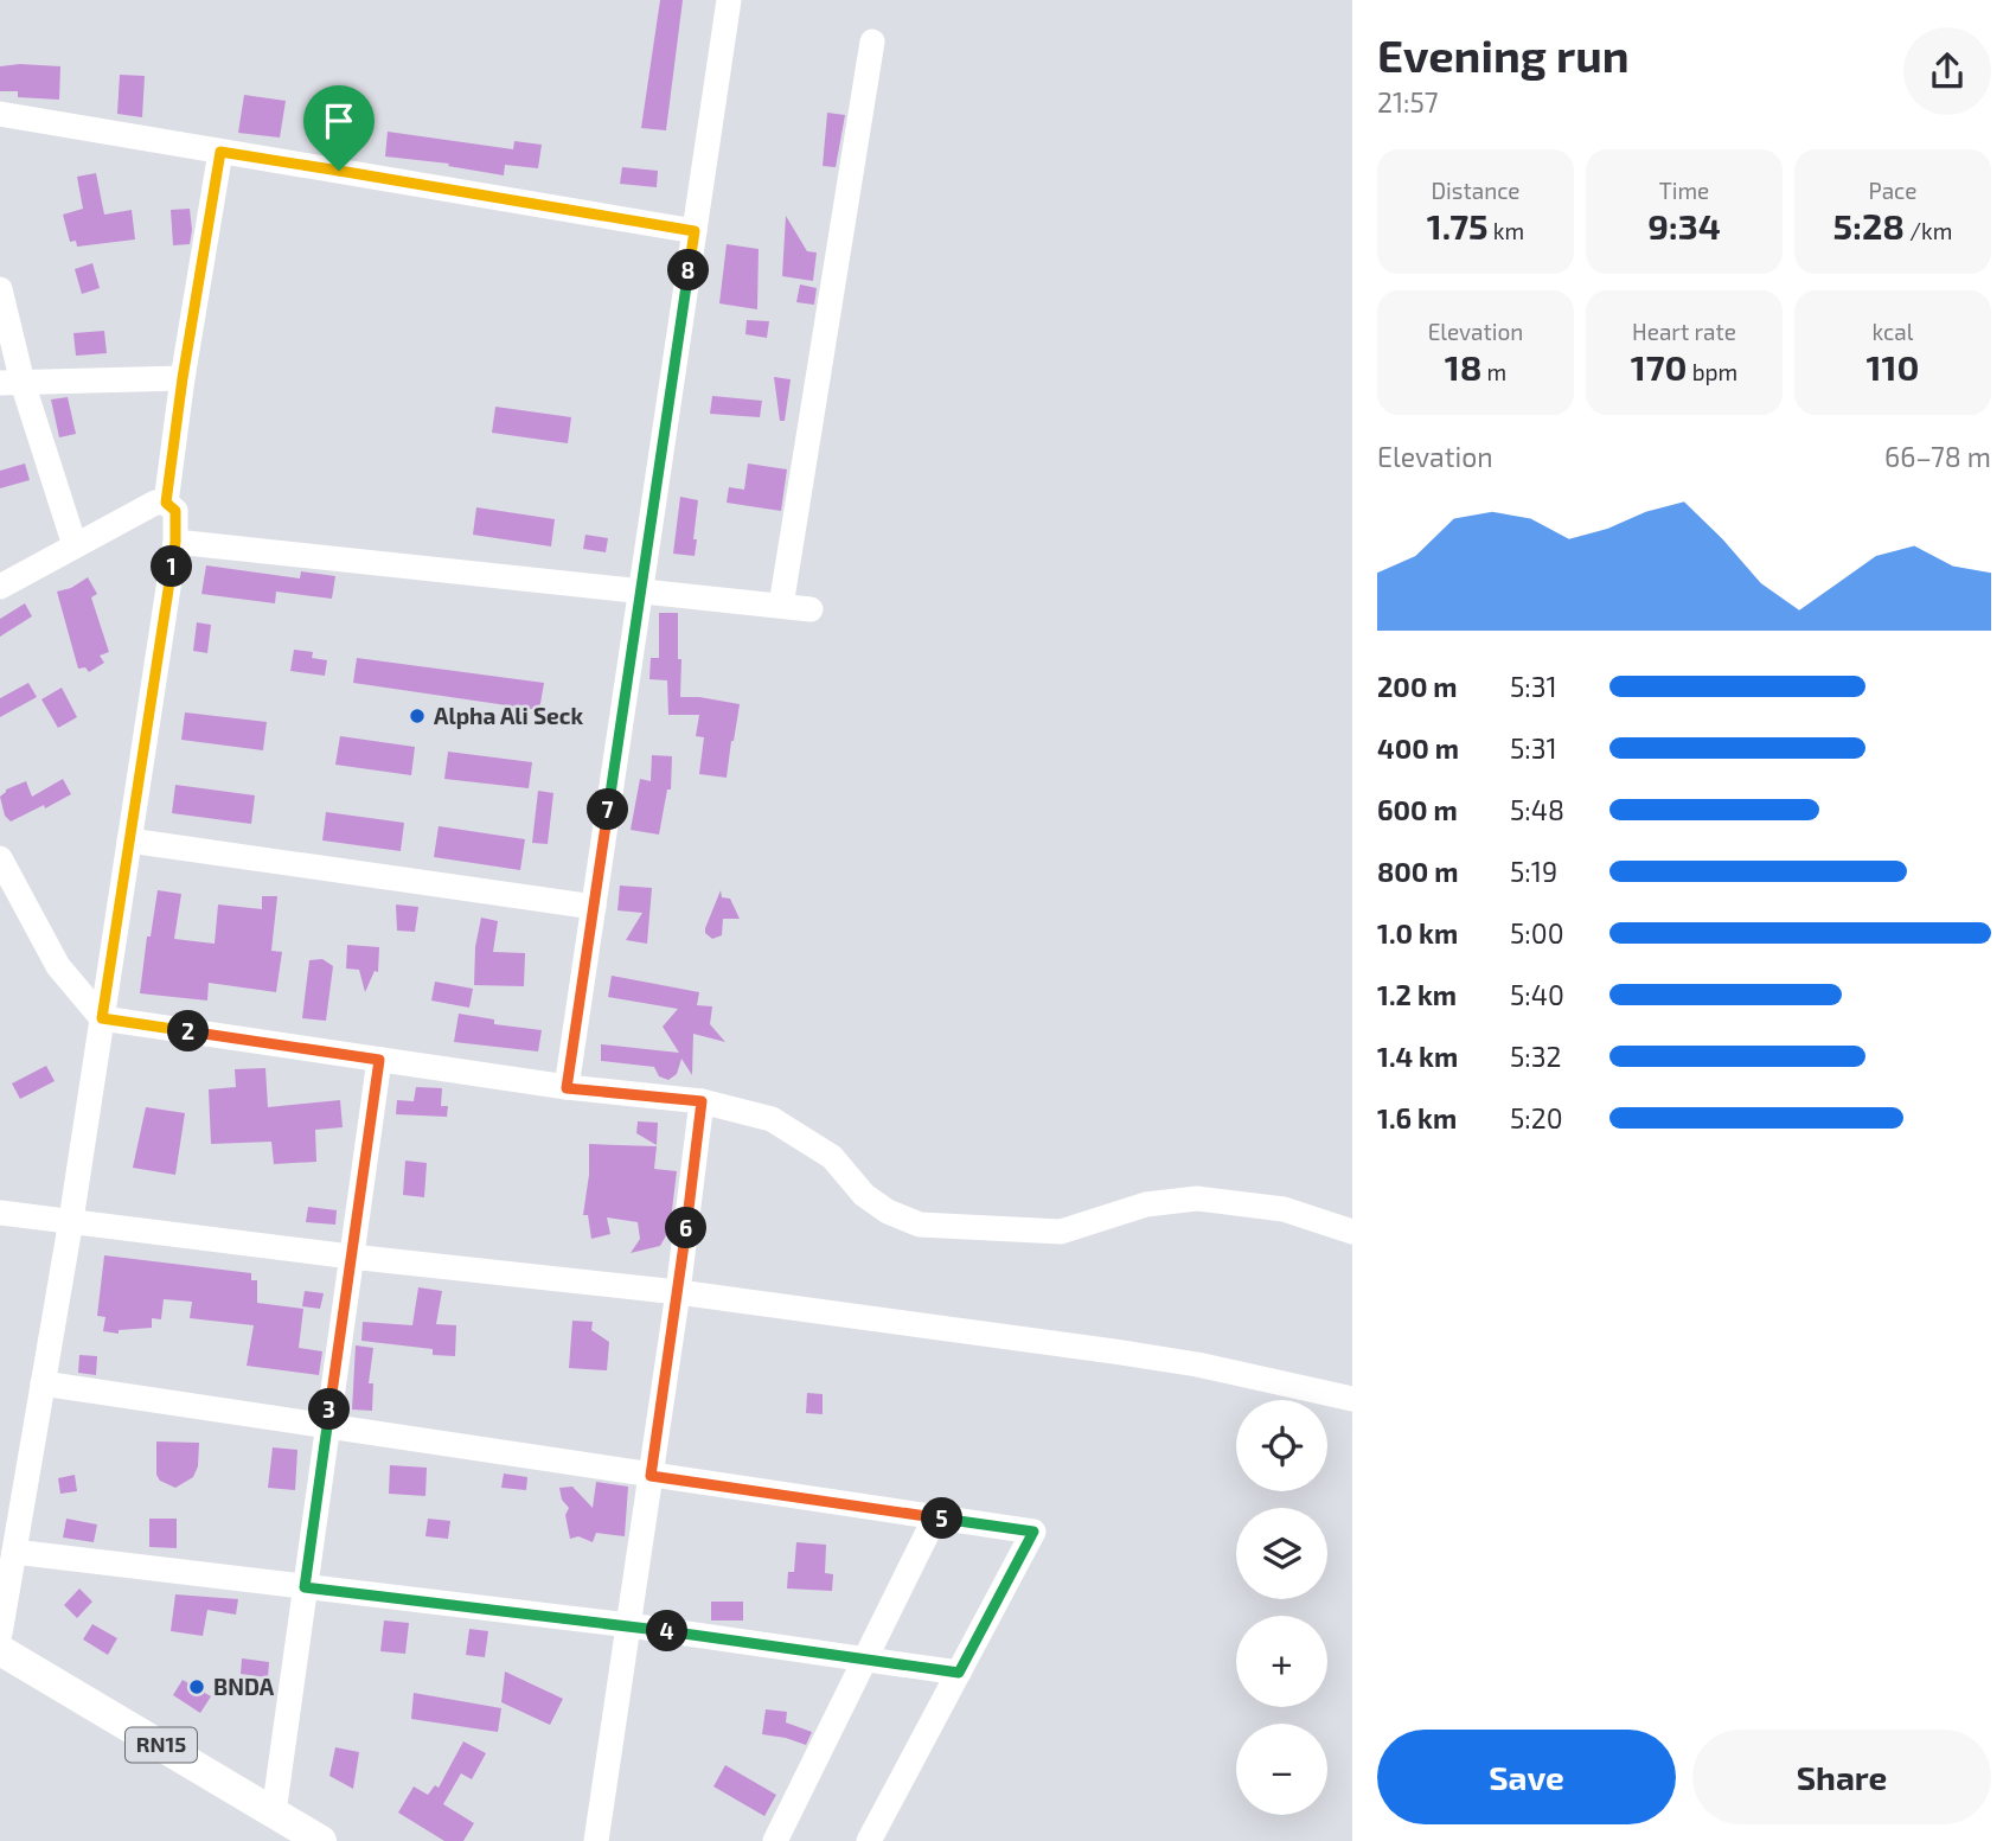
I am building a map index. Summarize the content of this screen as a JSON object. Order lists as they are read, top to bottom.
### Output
{
  "streets": {
    "main road": ["RN15"]
  },
  "places": ["Alpha Ali Seck", "BNDA"],
  "page": {
    "heading": ["Evening run", "21:57"],
    "stats": [
      ["Distance", "1.75 km"],
      ["Time", "9:34"],
      ["Pace", "5:28 /km"],
      ["Elevation", "18 m"],
      ["Heart rate", "170 bpm"],
      ["kcal", "110"]
    ],
    "pins": [
      "8",
      "1",
      "7",
      "2",
      "6",
      "3",
      "5",
      "4"
    ],
    "chart": ["Elevation", "66–78 m"],
    "list": [
      {
        "name": "200 m",
        "note": "5:31"
      },
      {
        "name": "400 m",
        "note": "5:31"
      },
      {
        "name": "600 m",
        "note": "5:48"
      },
      {
        "name": "800 m",
        "note": "5:19"
      },
      {
        "name": "1.0 km",
        "note": "5:00"
      },
      {
        "name": "1.2 km",
        "note": "5:40"
      },
      {
        "name": "1.4 km",
        "note": "5:32"
      },
      {
        "name": "1.6 km",
        "note": "5:20"
      }
    ],
    "map_buttons": ["+", "−"],
    "buttons": ["Save", "Share"]
  }
}
